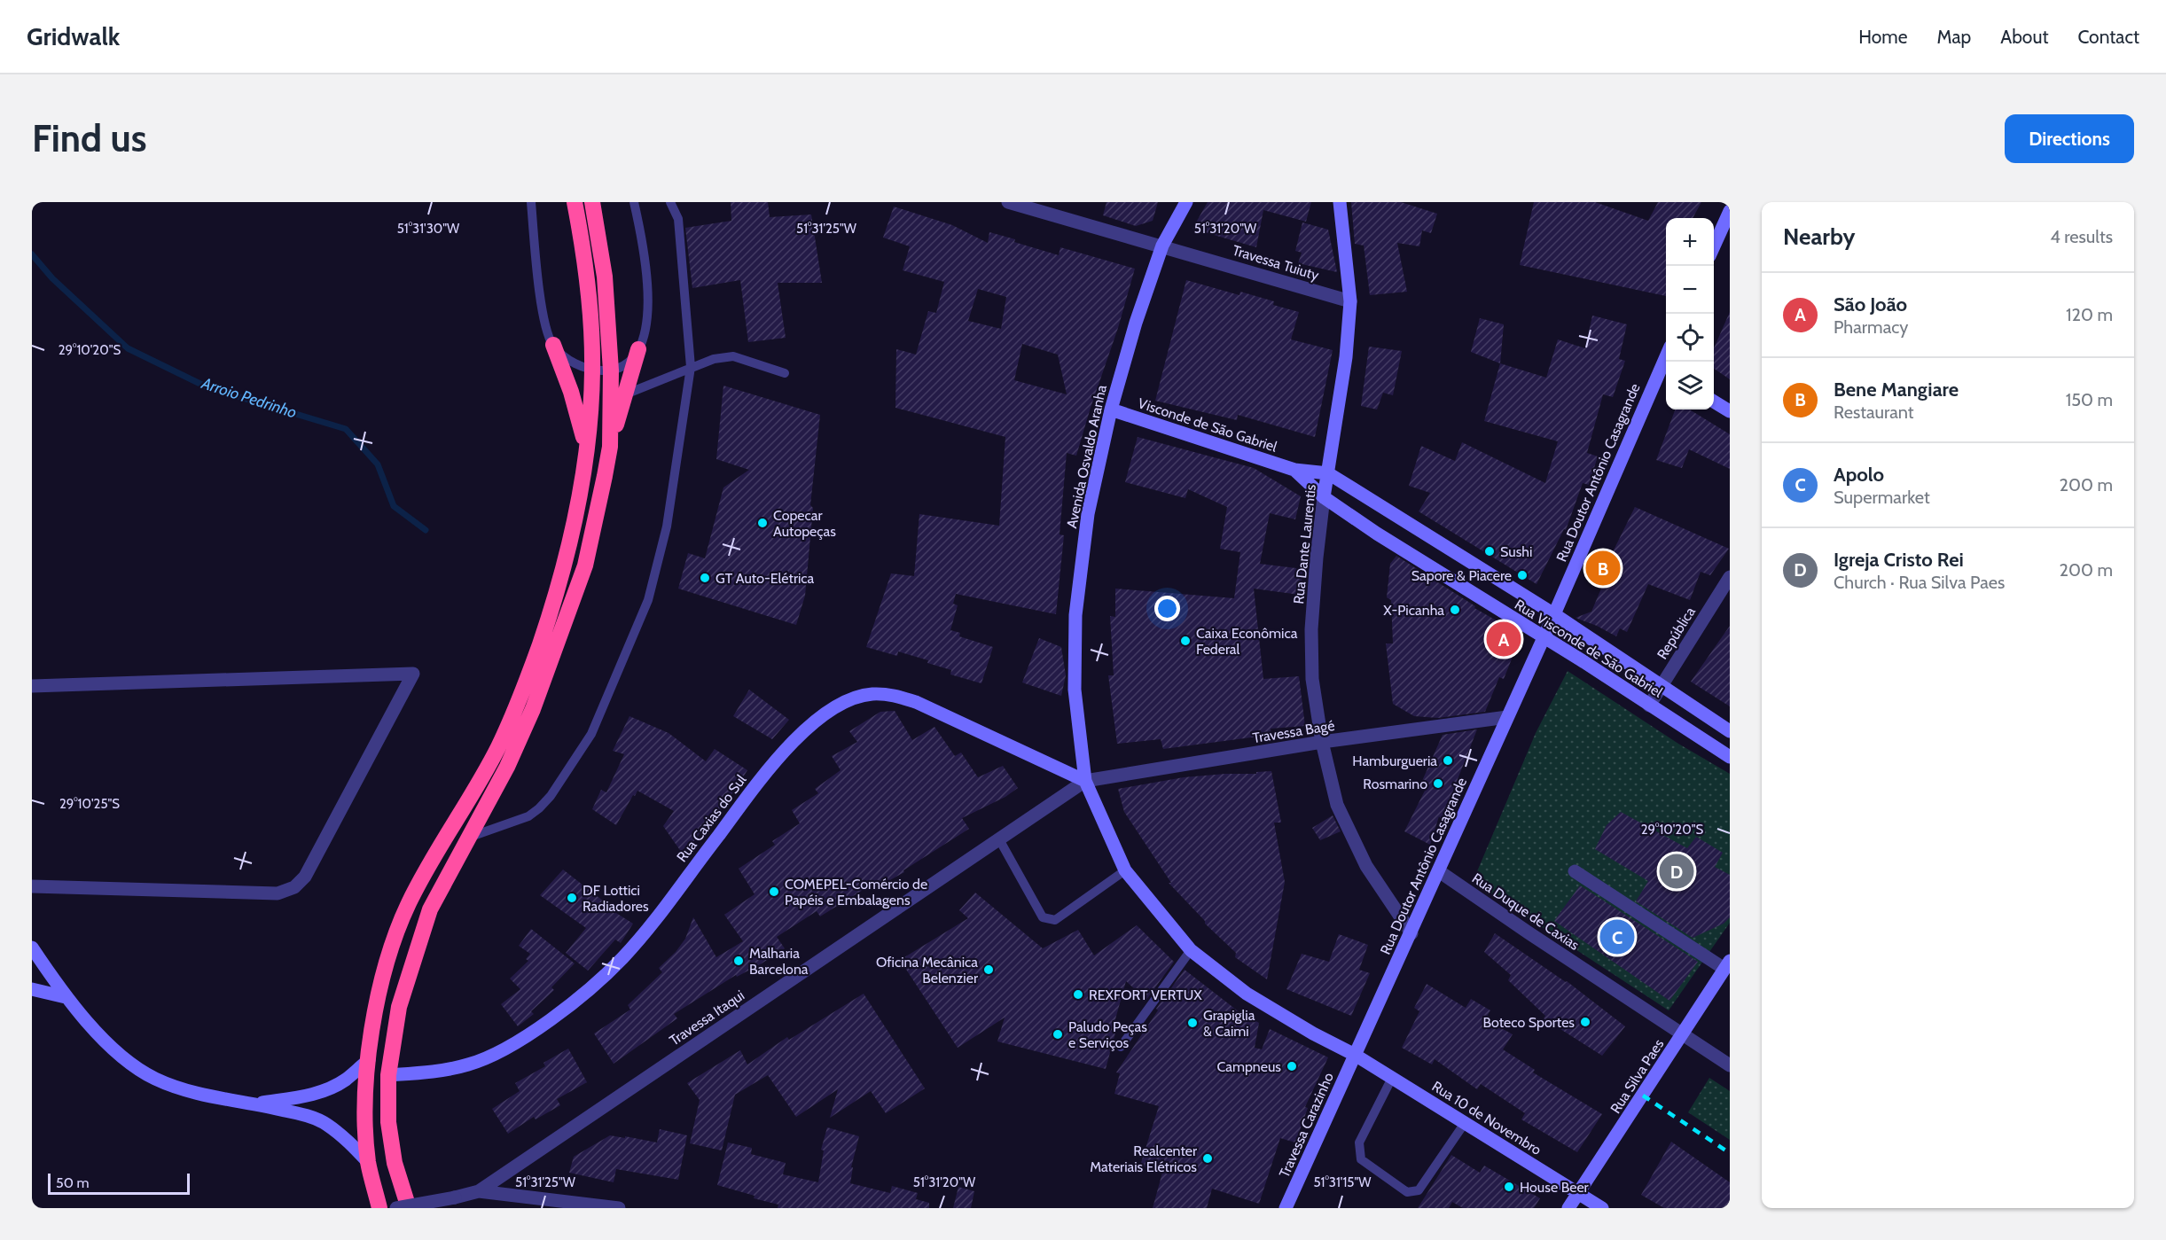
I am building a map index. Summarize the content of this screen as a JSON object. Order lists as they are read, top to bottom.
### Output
{
  "streets": {
    "main road": [
      "Visconde de São Gabriel",
      "Avenida Osvaldo Aranha",
      "Rua Doutor Antônio Casagrande",
      "Rua Dante Laurentis",
      "Rua Visconde de São Gabriel",
      "Rua Caxias do Sul",
      "Rua Silva Paes",
      "Rua 10 de Novembro",
      "Travessa Carazinho"
    ],
    "street": [
      "Travessa Tuiuty",
      "República",
      "Travessa Bagé",
      "Rua Duque de Caxias",
      "Travessa Itaqui"
    ]
  },
  "crossings": [
    ["Travessa Tuiuty", "Avenida Osvaldo Aranha"],
    ["Travessa Tuiuty", "Rua Dante Laurentis"],
    ["Visconde de São Gabriel", "Avenida Osvaldo Aranha"],
    ["Visconde de São Gabriel", "Rua Dante Laurentis"],
    ["Visconde de São Gabriel", "Rua Visconde de São Gabriel"],
    ["Avenida Osvaldo Aranha", "Rua Doutor Antônio Casagrande"],
    ["Avenida Osvaldo Aranha", "Travessa Bagé"],
    ["Avenida Osvaldo Aranha", "Rua Caxias do Sul"],
    ["Avenida Osvaldo Aranha", "Travessa Itaqui"],
    ["Avenida Osvaldo Aranha", "Rua 10 de Novembro"],
    ["Avenida Osvaldo Aranha", "Travessa Carazinho"],
    ["Rua Doutor Antônio Casagrande", "Rua Dante Laurentis"],
    ["Rua Doutor Antônio Casagrande", "Rua Visconde de São Gabriel"],
    ["Rua Doutor Antônio Casagrande", "Travessa Bagé"],
    ["Rua Doutor Antônio Casagrande", "Rua Duque de Caxias"],
    ["Rua Doutor Antônio Casagrande", "Rua 10 de Novembro"],
    ["Rua Doutor Antônio Casagrande", "Travessa Carazinho"],
    ["Rua Dante Laurentis", "Rua Visconde de São Gabriel"],
    ["Rua Dante Laurentis", "Travessa Bagé"],
    ["República", "Rua Visconde de São Gabriel"],
    ["Travessa Bagé", "Rua Caxias do Sul"],
    ["Travessa Bagé", "Travessa Itaqui"],
    ["Rua Caxias do Sul", "Travessa Itaqui"],
    ["Rua Duque de Caxias", "Rua Silva Paes"],
    ["Rua Silva Paes", "Rua 10 de Novembro"],
    ["Rua 10 de Novembro", "Travessa Carazinho"]
  ],
  "water": ["Arroio Pedrinho"],
  "places": [
    "Copecar Autopeças",
    "Sushi",
    "Sapore & Piacere",
    "GT Auto-Elétrica",
    "X-Picanha",
    "Caixa Econômica Federal",
    "Hamburgueria",
    "Rosmarino",
    "COMEPEL-Comércio de Papéis e Embalagens",
    "DF Lottici Radiadores",
    "Malharia Barcelona",
    "Oficina Mecânica Belenzier",
    "REXFORT VERTUX",
    "Boteco Sportes",
    "Grapiglia & Caimi",
    "Paludo Peças e Serviços",
    "Campneus",
    "Realcenter Materiais Elétricos",
    "House Beer"
  ],
  "scale_bar": "50 m",
  "page": {
    "header": "Gridwalk",
    "nav": [
      "Home",
      "Map",
      "About",
      "Contact"
    ],
    "buttons": "Directions",
    "title": "Find us",
    "heading": ["Nearby", "4 results"],
    "map_buttons": ["+", "−"],
    "list": [
      {
        "mark": "A",
        "name": "São João",
        "note": "Pharmacy",
        "value": "120 m"
      },
      {
        "mark": "B",
        "name": "Bene Mangiare",
        "note": "Restaurant",
        "value": "150 m"
      },
      {
        "mark": "C",
        "name": "Apolo",
        "note": "Supermarket",
        "value": "200 m"
      },
      {
        "mark": "D",
        "name": "Igreja Cristo Rei",
        "note": "Church · Rua Silva Paes",
        "value": "200 m"
      }
    ],
    "pins": [
      "B",
      "A",
      "D",
      "C"
    ],
    "scale": "50 m"
  },
  "coordinates": [
    "51°31'30\"W",
    "51°31'25\"W",
    "51°31'20\"W",
    "29°10'20\"S",
    "29°10'25\"S",
    "51°31'15\"W"
  ]
}
